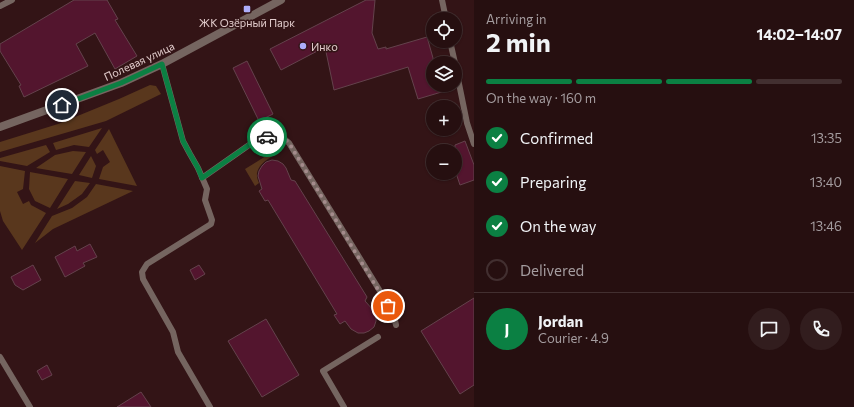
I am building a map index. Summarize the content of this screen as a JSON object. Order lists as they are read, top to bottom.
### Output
{
  "streets": {
    "street": ["Полевая улица"]
  },
  "places": {
    "transit": ["ЖК Озёрный Парк"],
    "other": ["Инко"]
  },
  "page": {
    "heading": ["2 min", "Arriving in", "14:02–14:07"],
    "panel": ["Jordan", "Courier · 4.9"],
    "map_buttons": ["+", "−"],
    "bar": "On the way · 160 m",
    "list": [
      ["Confirmed", "13:35"],
      ["Preparing", "13:40"],
      ["On the way", "13:46"],
      "Delivered"
    ],
    "round": "J"
  }
}
